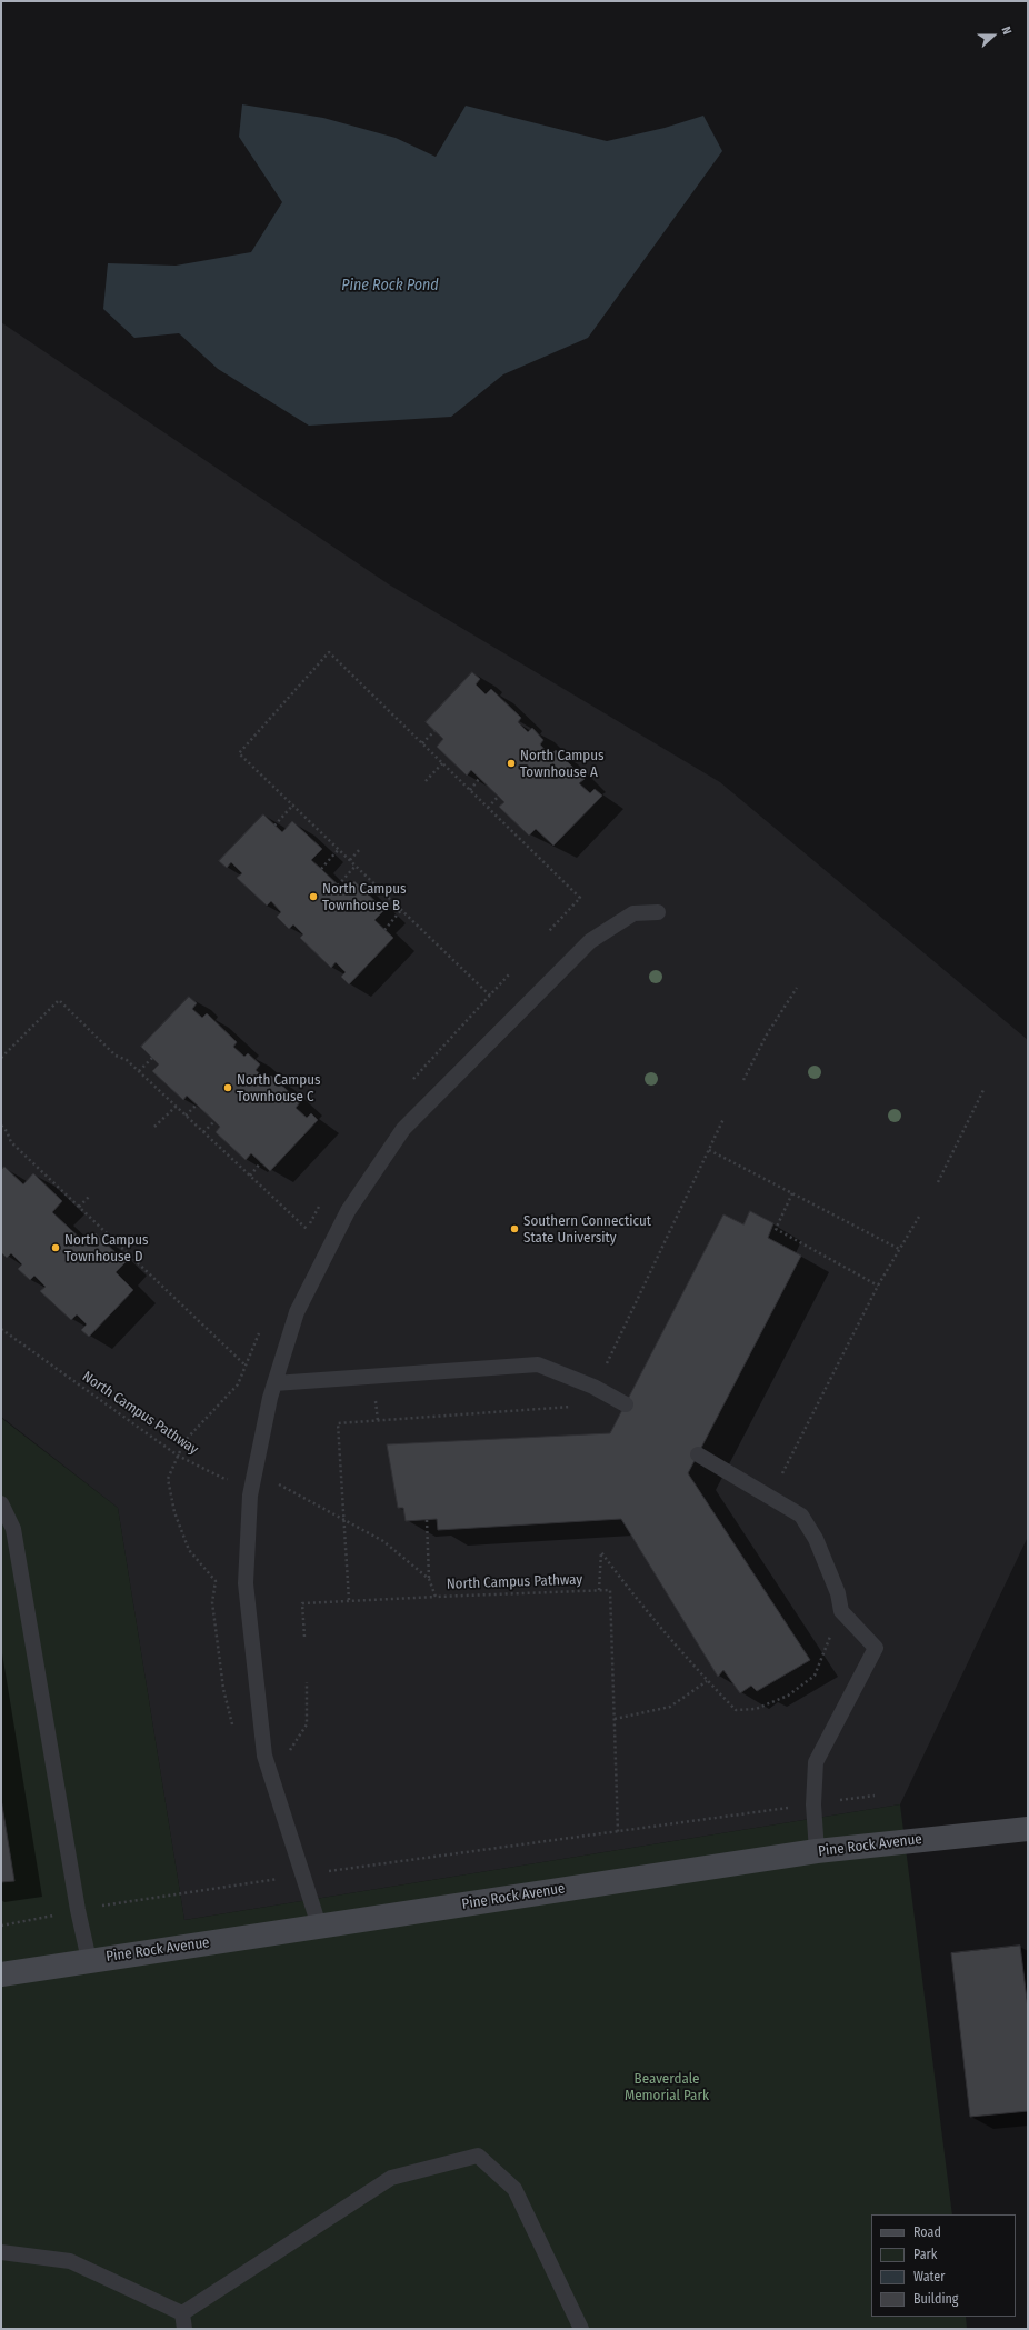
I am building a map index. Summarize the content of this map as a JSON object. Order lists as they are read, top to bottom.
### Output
{
  "streets": {
    "street": ["Pine Rock Avenue"],
    "path": ["North Campus Pathway"]
  },
  "water": ["Pine Rock Pond"],
  "parks": ["Beaverdale Memorial Park"],
  "places": [
    "North Campus Townhouse A",
    "North Campus Townhouse B",
    "North Campus Townhouse C",
    "Southern Connecticut State University",
    "North Campus Townhouse D"
  ],
  "legend": [
    "Road",
    "Park",
    "Water",
    "Building"
  ],
  "north": "right"
}
